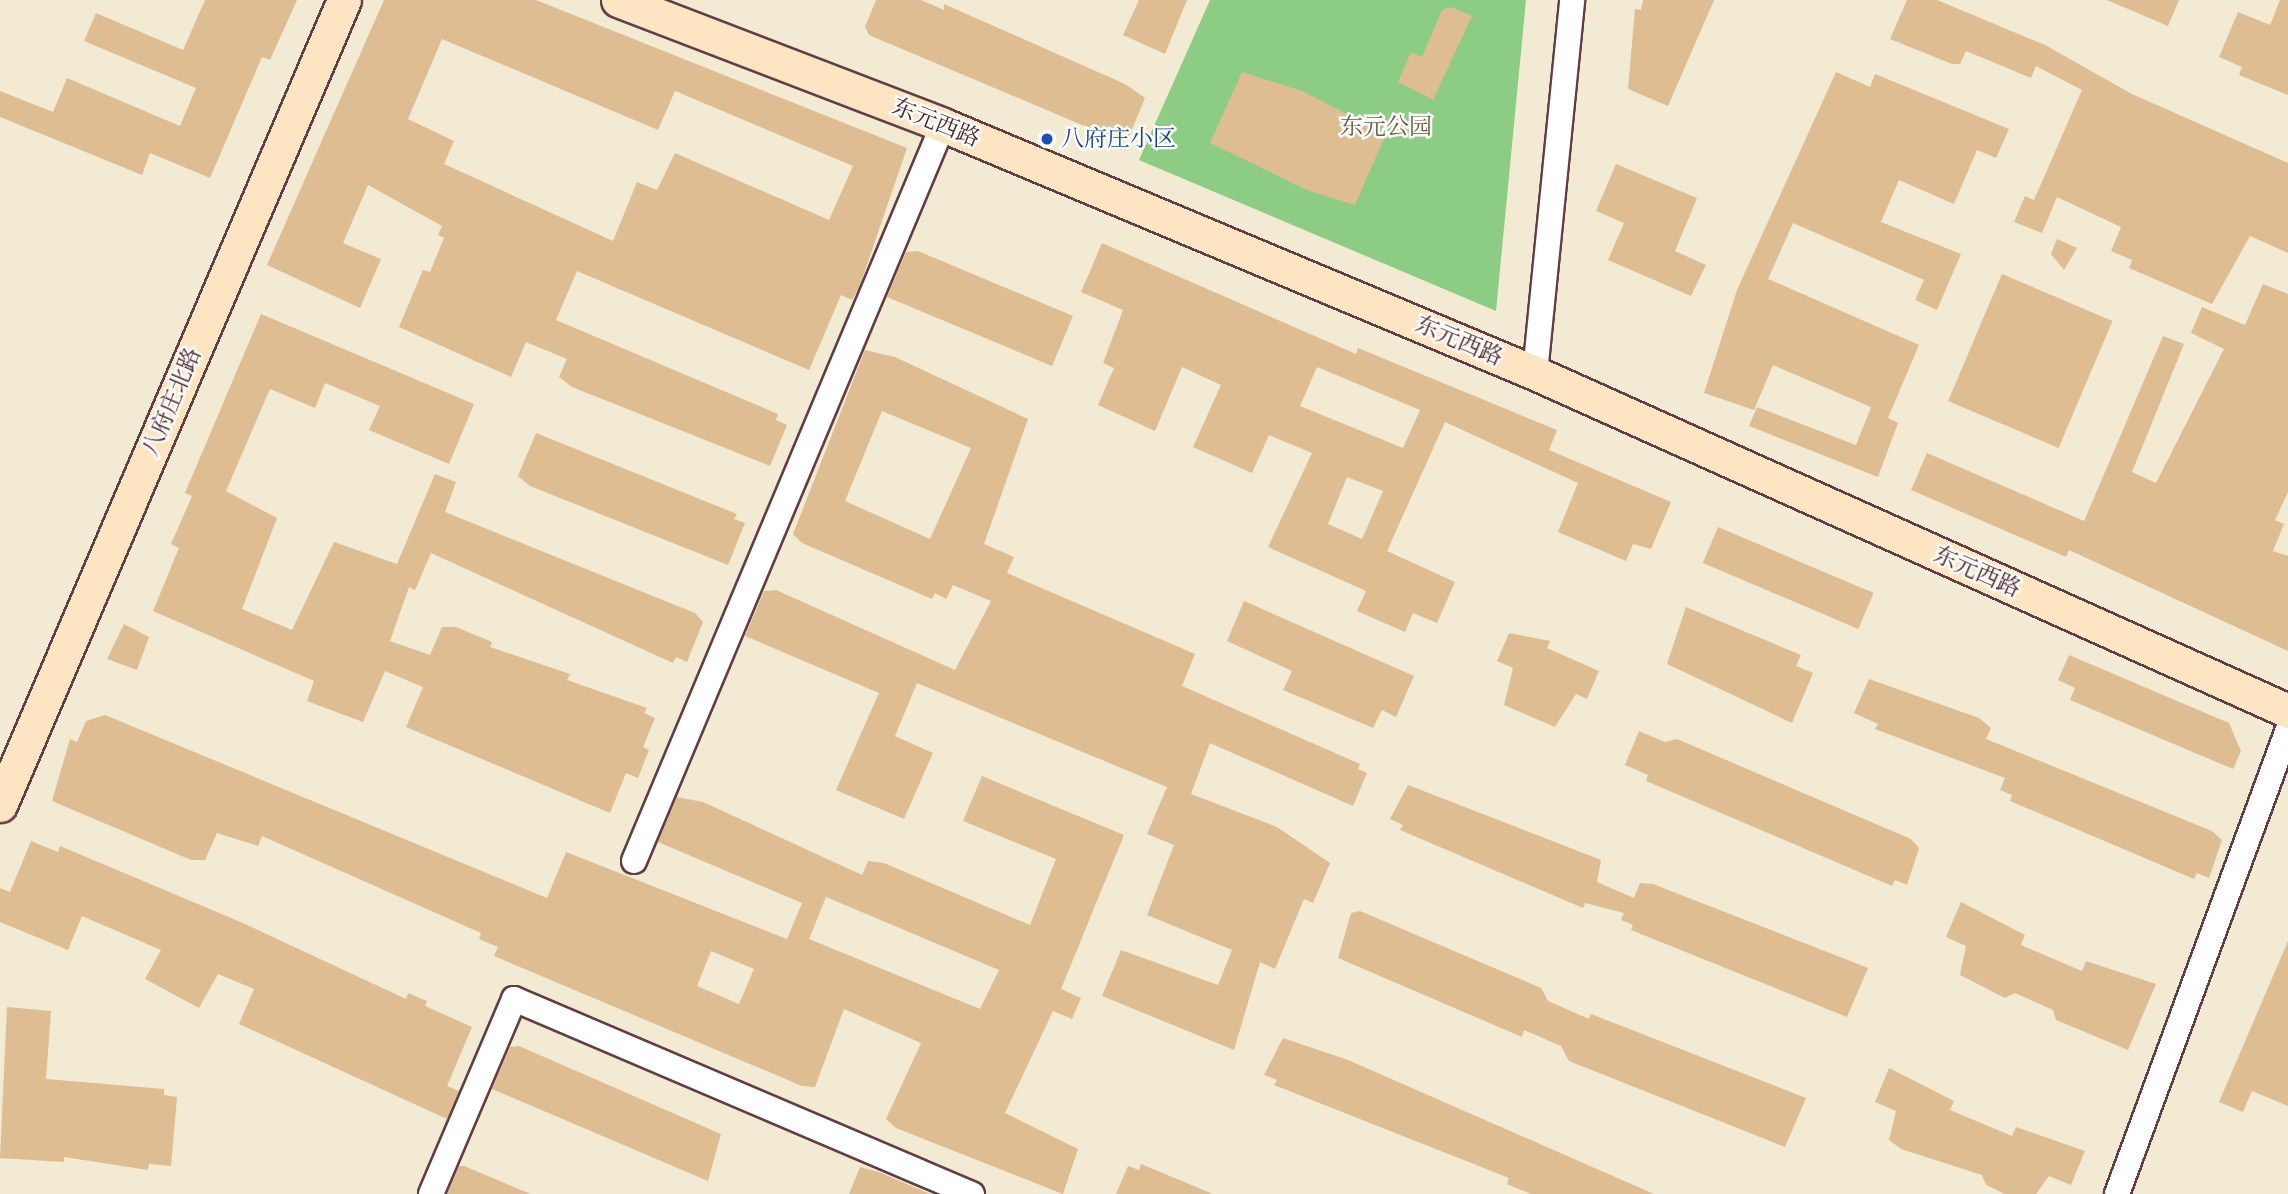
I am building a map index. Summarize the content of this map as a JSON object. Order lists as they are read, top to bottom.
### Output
{
  "streets": {
    "street": ["东元西路", "八府庄北路"]
  },
  "parks": ["东元公园"],
  "places": ["八府庄小区"]
}
